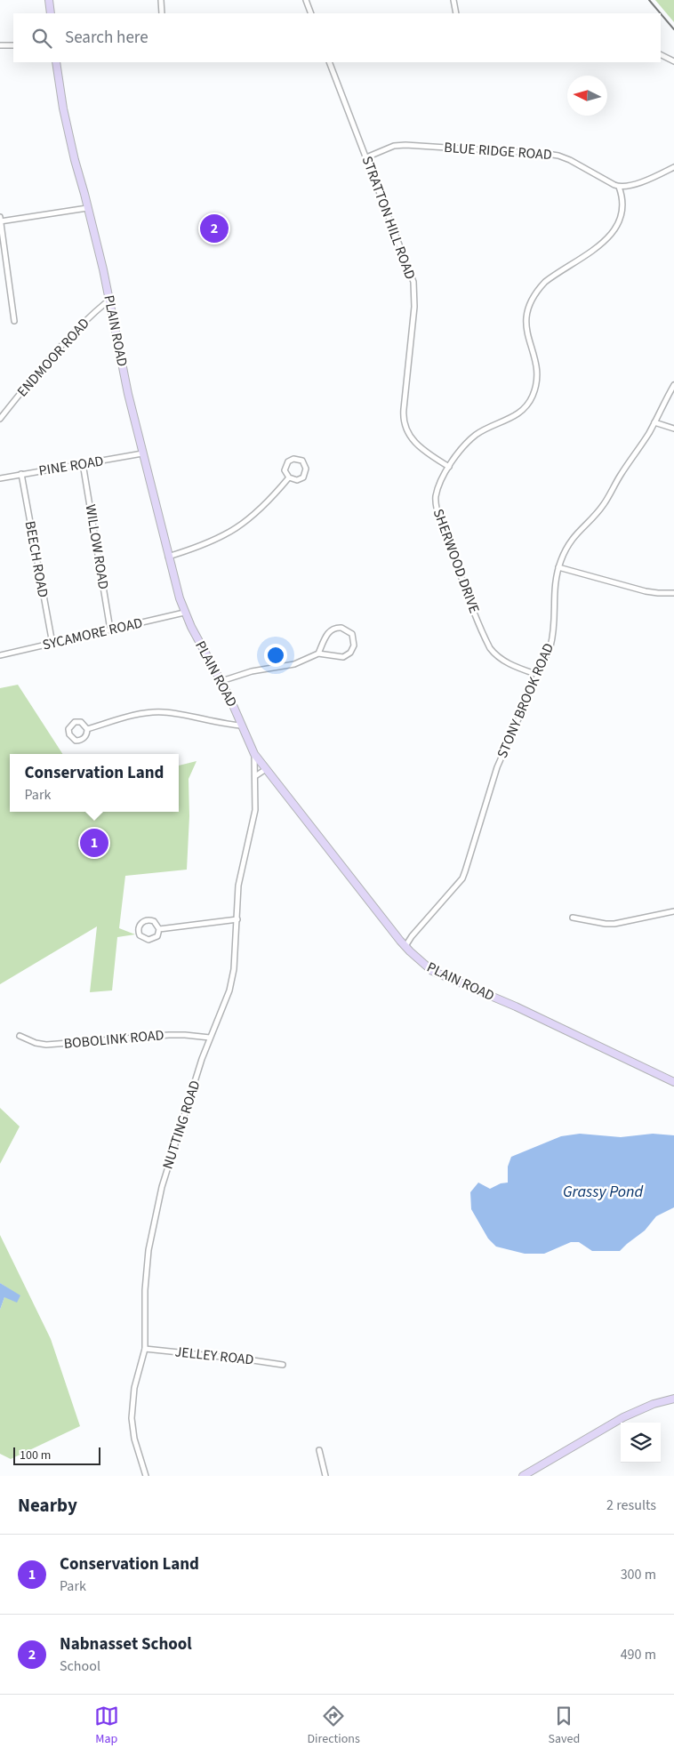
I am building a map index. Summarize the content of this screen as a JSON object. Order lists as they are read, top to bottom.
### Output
{
  "streets": {
    "main road": ["PLAIN ROAD"],
    "street": [
      "BLUE RIDGE ROAD",
      "STRATTON HILL ROAD",
      "ENDMOOR ROAD",
      "PINE ROAD",
      "WILLOW ROAD",
      "BEECH ROAD",
      "SHERWOOD DRIVE",
      "SYCAMORE ROAD",
      "STONY BROOK ROAD",
      "BOBOLINK ROAD",
      "NUTTING ROAD",
      "JELLEY ROAD"
    ]
  },
  "crossings": [
    ["BLUE RIDGE ROAD", "STRATTON HILL ROAD"],
    ["BLUE RIDGE ROAD", "SHERWOOD DRIVE"],
    ["STRATTON HILL ROAD", "SHERWOOD DRIVE"],
    ["PLAIN ROAD", "ENDMOOR ROAD"],
    ["PLAIN ROAD", "PINE ROAD"],
    ["PLAIN ROAD", "SYCAMORE ROAD"],
    ["PLAIN ROAD", "STONY BROOK ROAD"],
    ["PLAIN ROAD", "NUTTING ROAD"],
    ["PINE ROAD", "WILLOW ROAD"],
    ["PINE ROAD", "BEECH ROAD"],
    ["WILLOW ROAD", "SYCAMORE ROAD"],
    ["BEECH ROAD", "SYCAMORE ROAD"],
    ["SHERWOOD DRIVE", "STONY BROOK ROAD"],
    ["BOBOLINK ROAD", "NUTTING ROAD"],
    ["NUTTING ROAD", "JELLEY ROAD"]
  ],
  "water": ["Grassy Pond"],
  "scale_bar": "100 m",
  "north": "left",
  "page": {
    "search": "Search here",
    "pins": ["2", "1"],
    "popup": ["Conservation Land", "Park"],
    "scale": "100 m",
    "heading": ["Nearby", "2 results"],
    "list": [
      {
        "mark": "1",
        "name": "Conservation Land",
        "note": "Park",
        "value": "300 m"
      },
      {
        "mark": "2",
        "name": "Nabnasset School",
        "note": "School",
        "value": "490 m"
      }
    ],
    "nav": ["Map", "Directions", "Saved"]
  }
}
